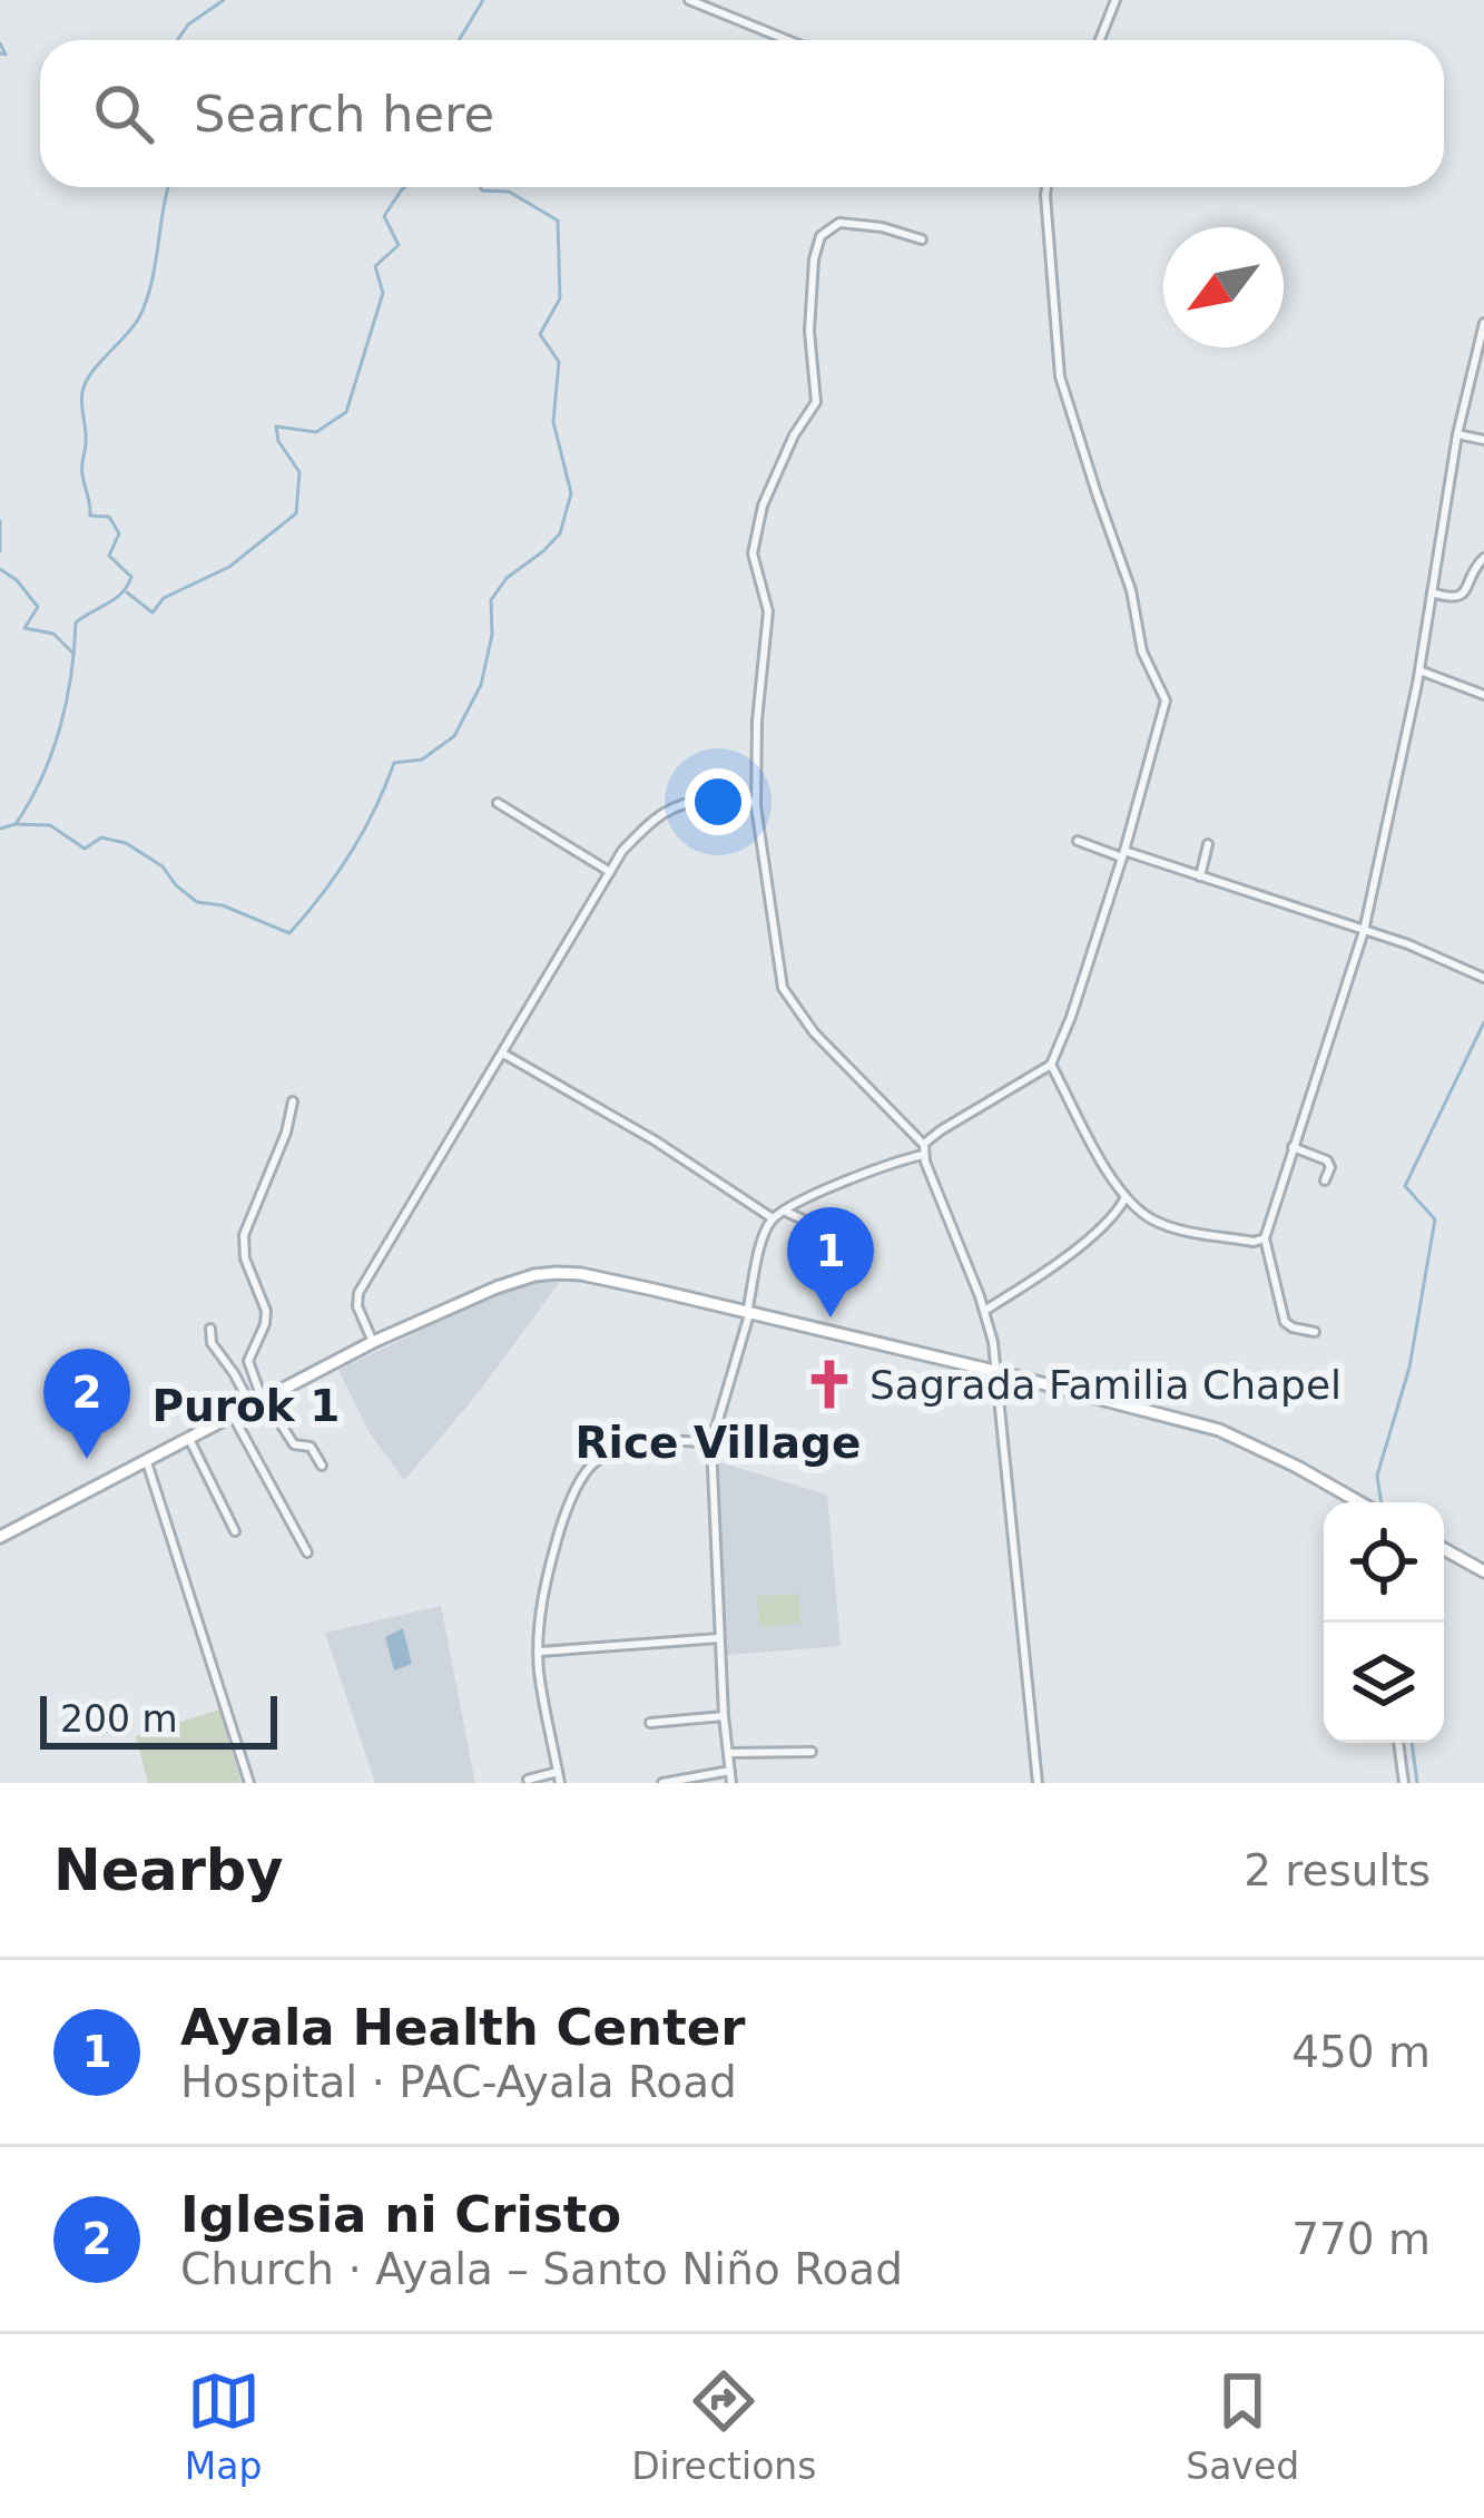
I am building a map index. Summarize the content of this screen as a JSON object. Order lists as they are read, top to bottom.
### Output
{
  "districts": ["Purok 1", "Rice Village"],
  "places": {
    "church": ["Sagrada Familia Chapel"]
  },
  "scale_bar": "200 m",
  "north": "bottom left",
  "page": {
    "search": "Search here",
    "pins": ["1", "2"],
    "scale": "200 m",
    "heading": ["Nearby", "2 results"],
    "list": [
      {
        "mark": "1",
        "name": "Ayala Health Center",
        "note": "Hospital · PAC-Ayala Road",
        "value": "450 m"
      },
      {
        "mark": "2",
        "name": "Iglesia ni Cristo",
        "note": "Church · Ayala – Santo Niño Road",
        "value": "770 m"
      }
    ],
    "nav": ["Map", "Directions", "Saved"]
  }
}
